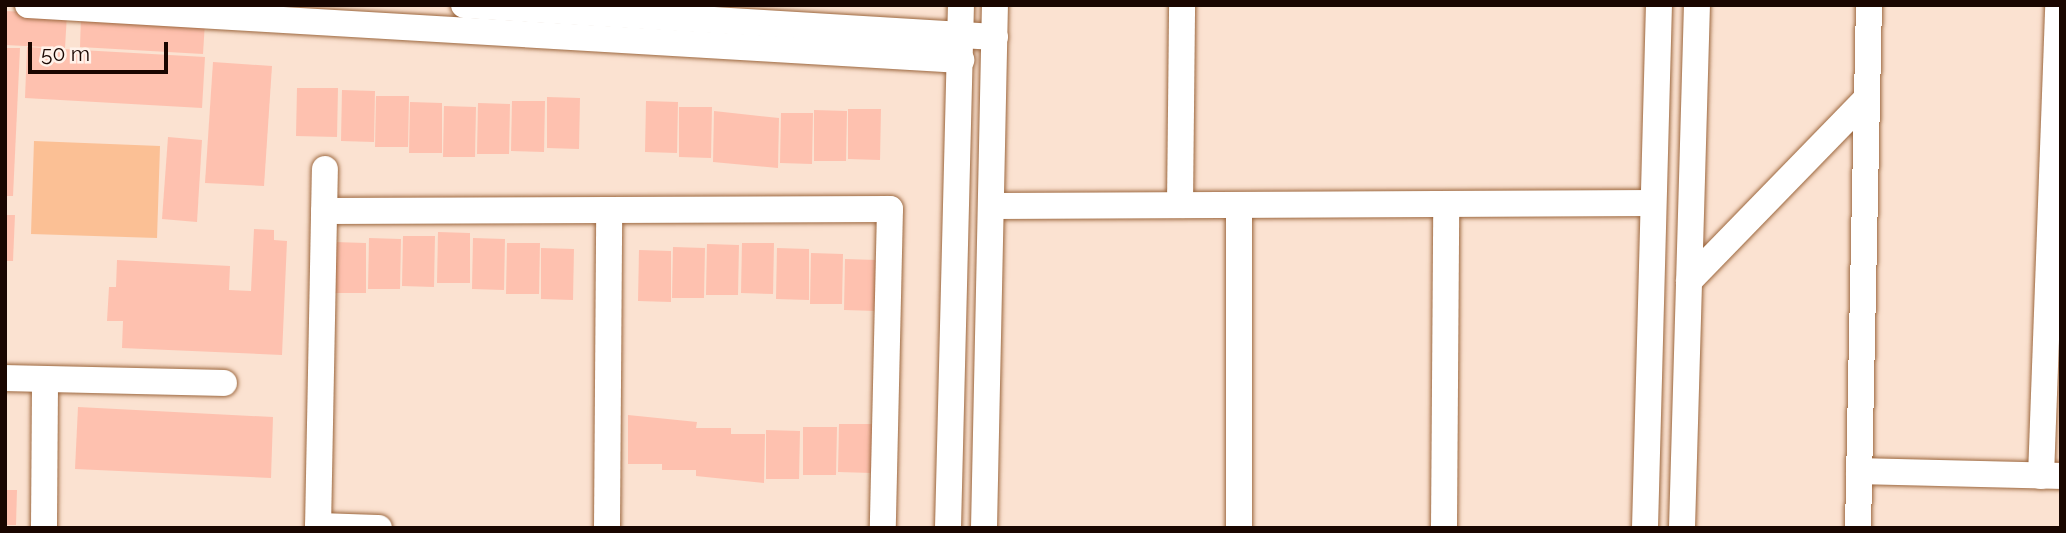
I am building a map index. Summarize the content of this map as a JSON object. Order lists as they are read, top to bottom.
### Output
{
  "scale_bar": "50 m"
}
